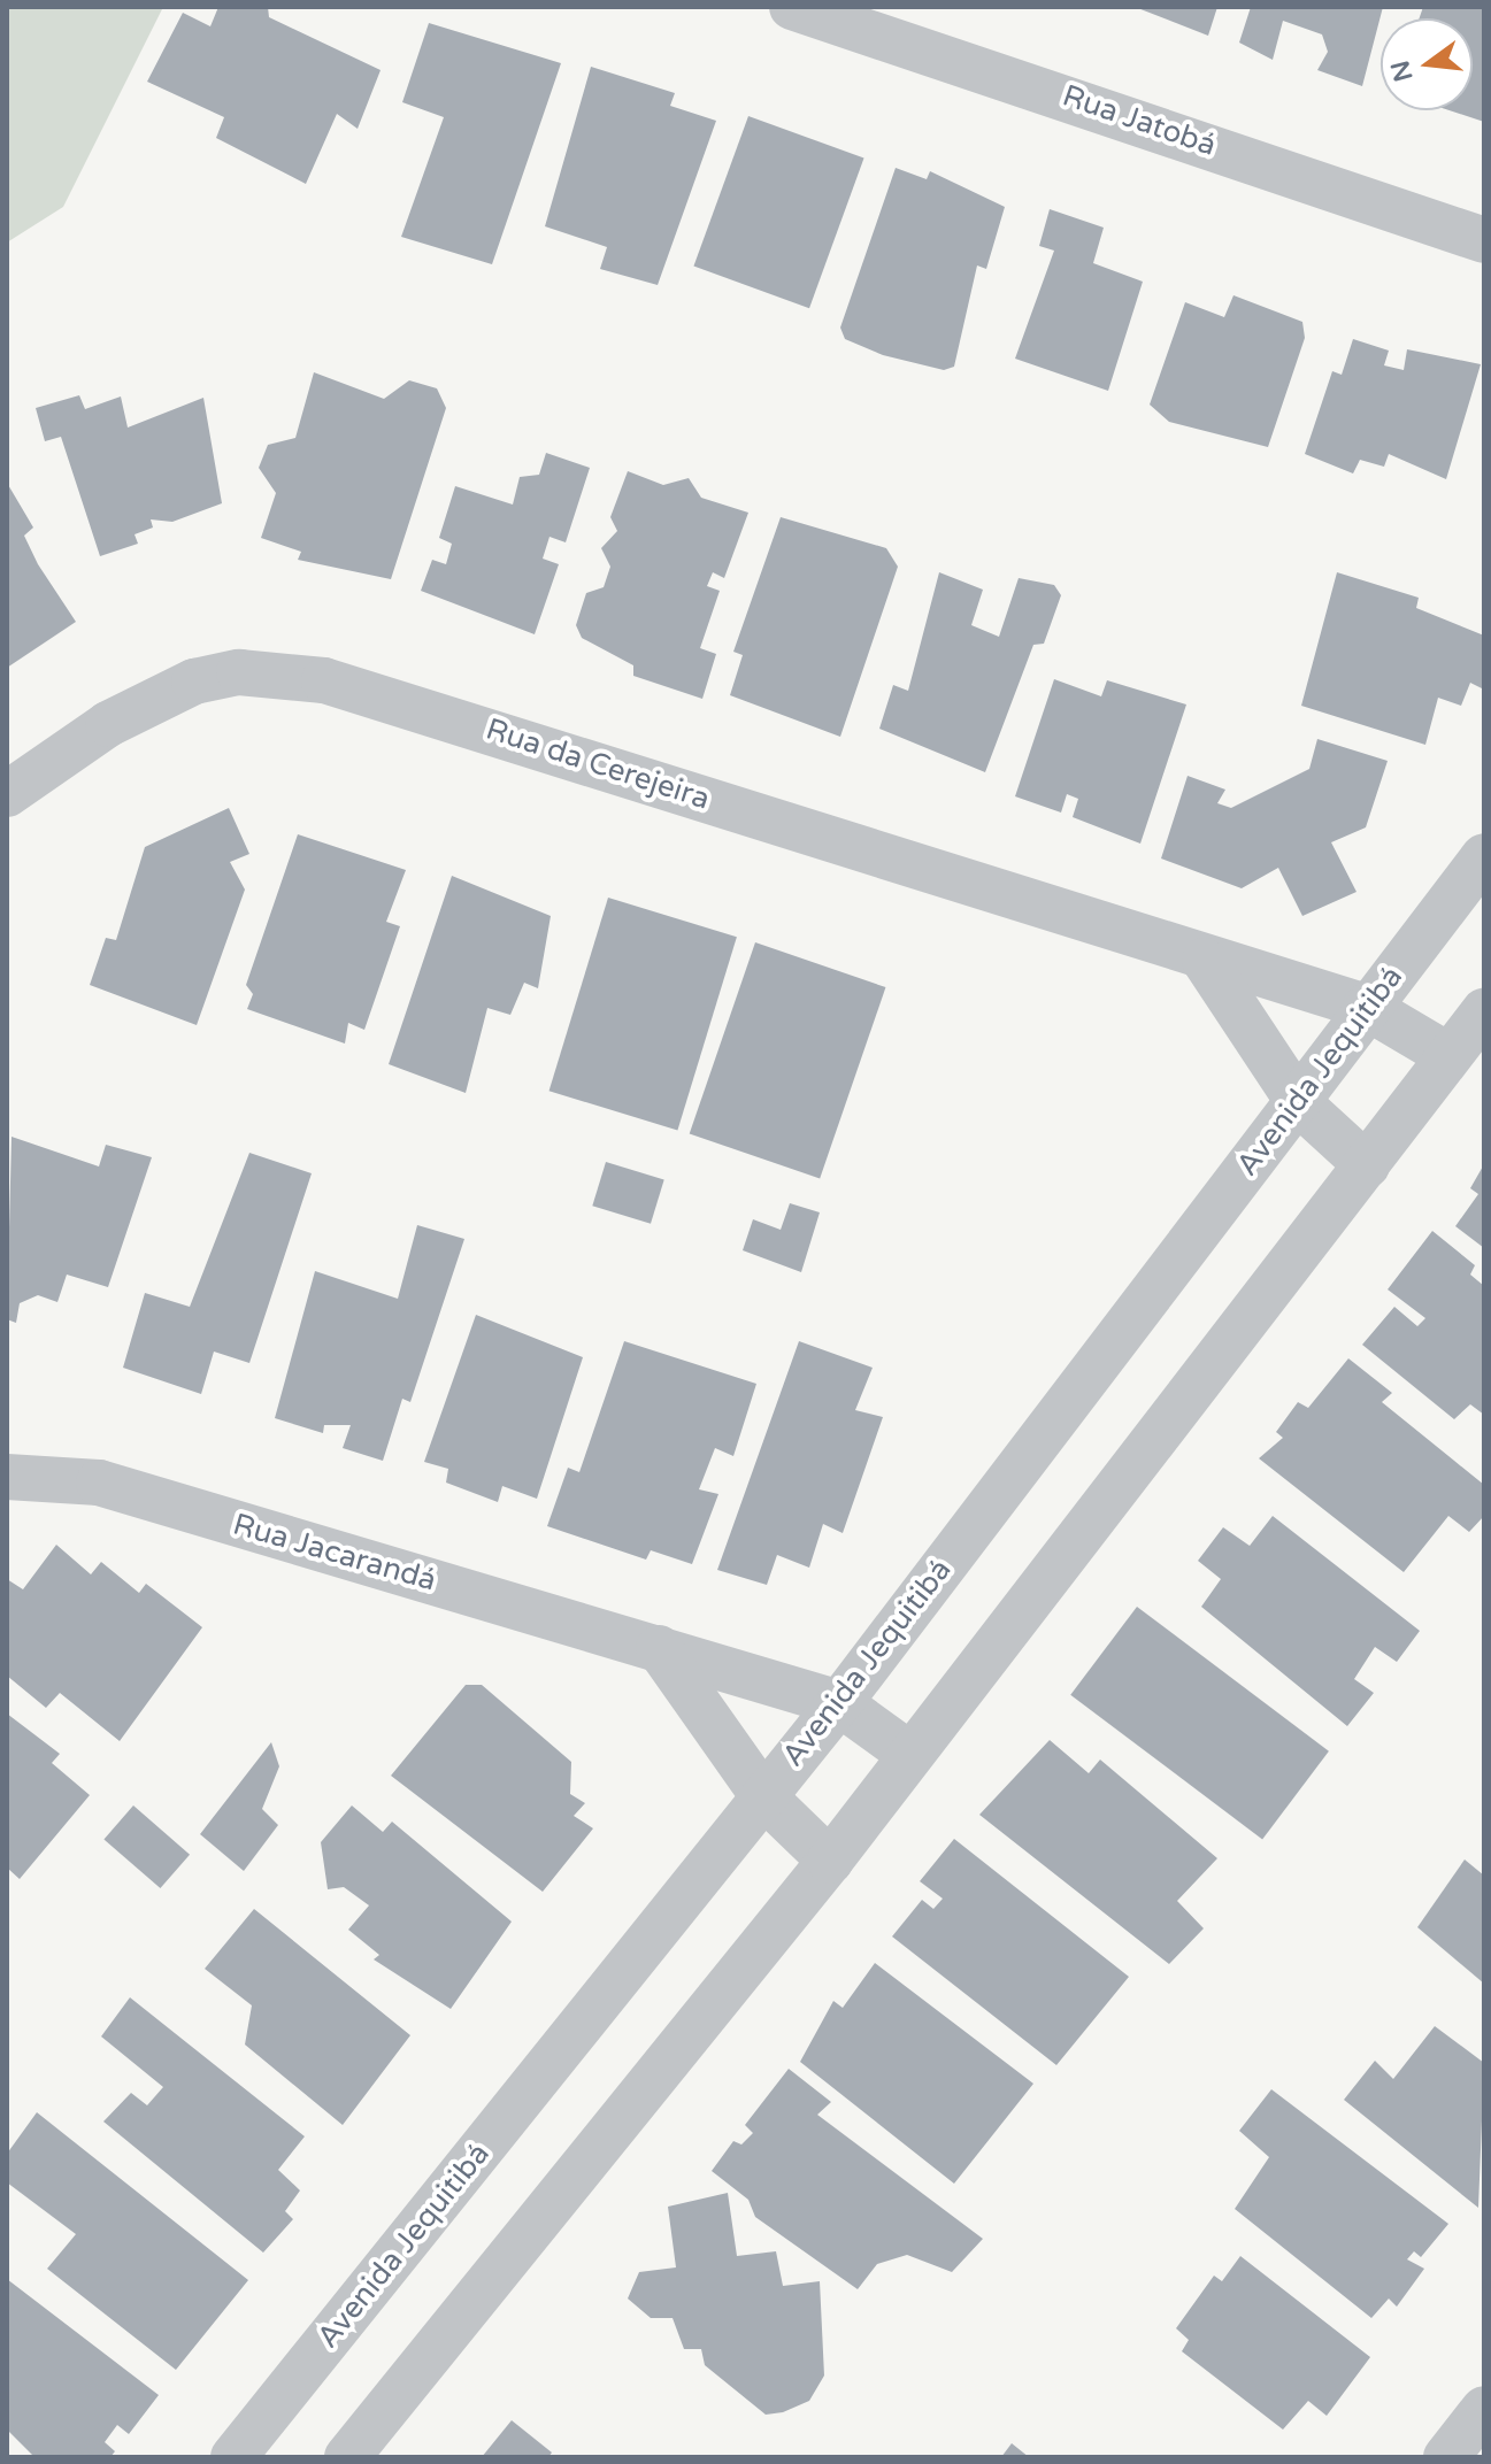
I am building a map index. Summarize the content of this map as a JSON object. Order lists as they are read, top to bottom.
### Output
{
  "streets": {
    "street": [
      "Rua Jatobá",
      "Rua da Cerejeira",
      "Avenida Jequitibá",
      "Rua Jacarandá"
    ]
  },
  "crossings": [
    ["Rua da Cerejeira", "Avenida Jequitibá"],
    ["Avenida Jequitibá", "Rua Jacarandá"]
  ],
  "north": "left"
}
